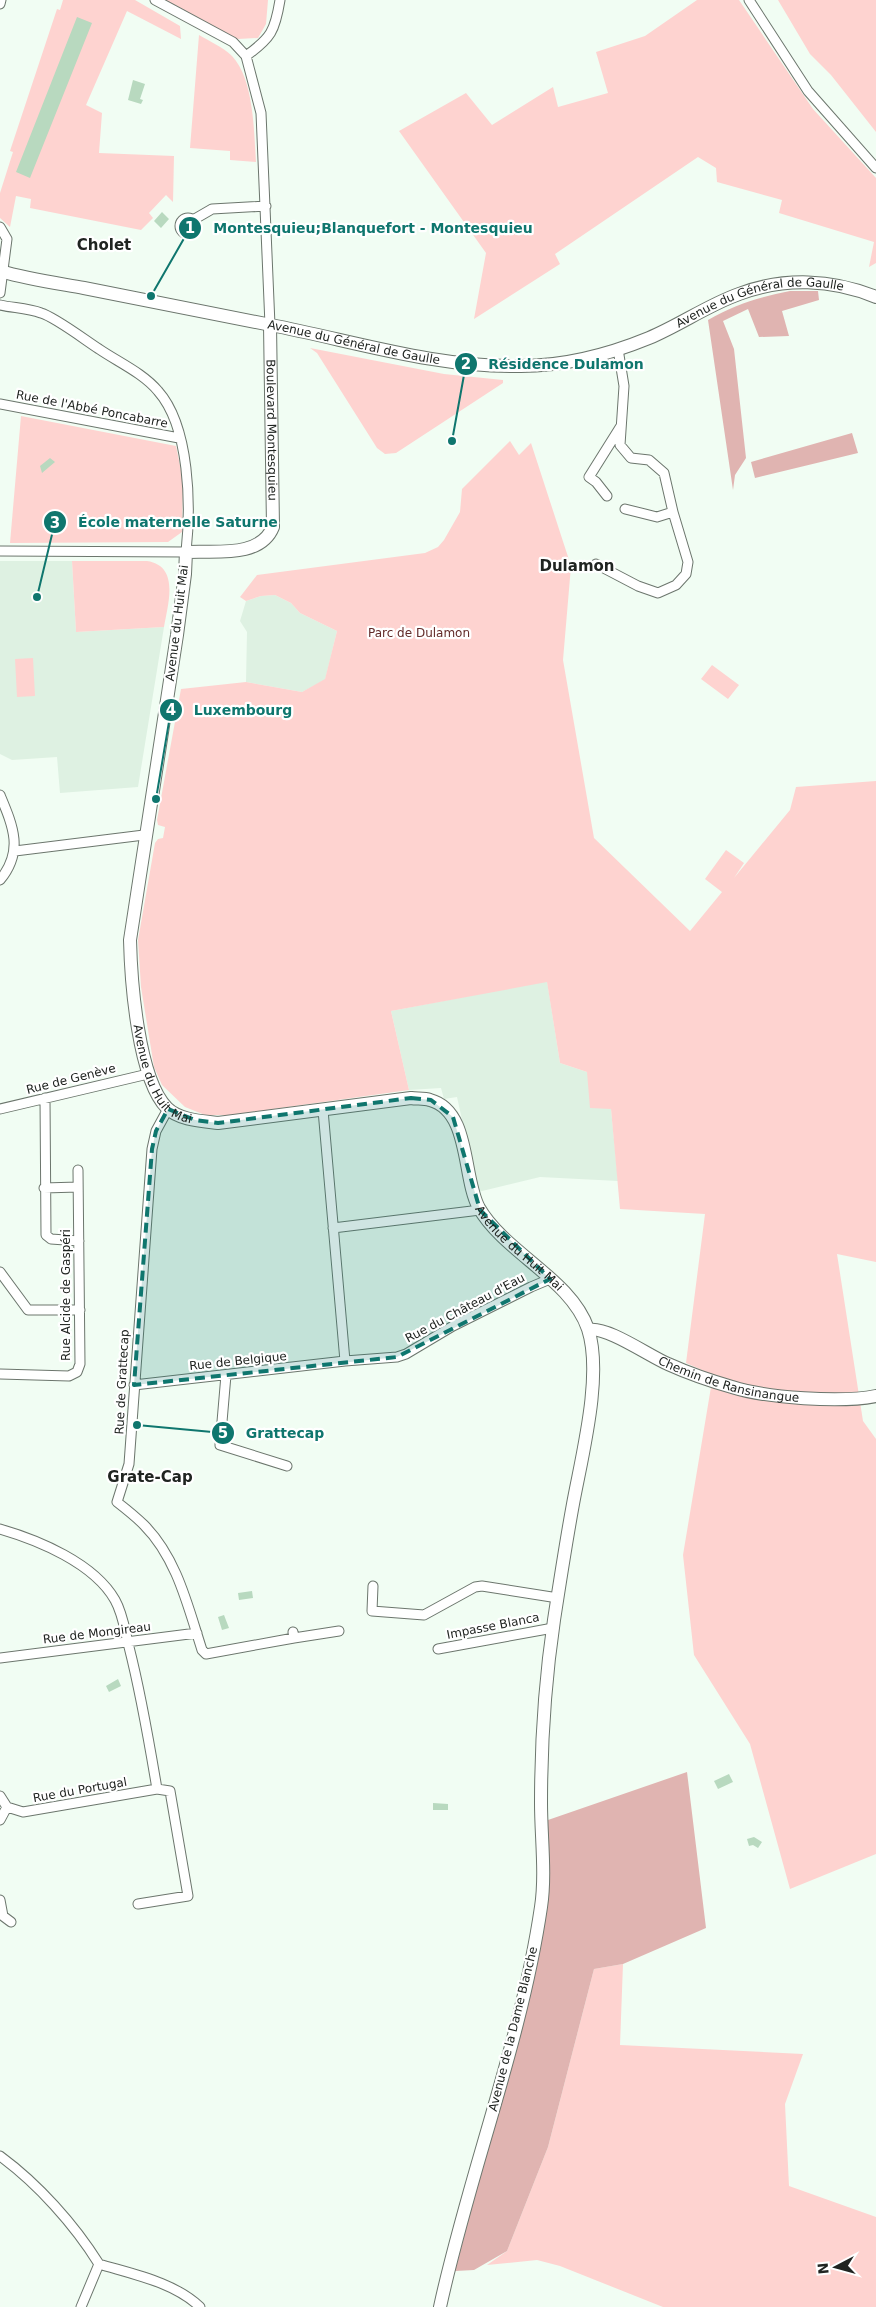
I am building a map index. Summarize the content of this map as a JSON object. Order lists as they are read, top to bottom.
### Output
{
  "streets": {
    "main road": [
      "Avenue du Général de Gaulle",
      "Boulevard Montesquieu",
      "Avenue du Huit Mai",
      "Chemin de Ransinangue",
      "Avenue de la Dame Blanche"
    ],
    "street": [
      "Rue de l'Abbé Poncabarre",
      "Rue de Genève",
      "Rue Alcide de Gaspéri",
      "Rue du Château d'Eau",
      "Rue de Belgique",
      "Rue de Grattecap",
      "Impasse Blanca",
      "Rue de Mongireau",
      "Rue du Portugal"
    ]
  },
  "crossings": [
    ["Avenue du Général de Gaulle", "Boulevard Montesquieu"],
    ["Rue de l'Abbé Poncabarre", "Avenue du Huit Mai"],
    ["Boulevard Montesquieu", "Avenue du Huit Mai"],
    ["Avenue du Huit Mai", "Rue de Genève"],
    ["Avenue du Huit Mai", "Rue du Château d'Eau"],
    ["Avenue du Huit Mai", "Chemin de Ransinangue"],
    ["Avenue du Huit Mai", "Rue de Grattecap"],
    ["Avenue du Huit Mai", "Impasse Blanca"],
    ["Avenue du Huit Mai", "Avenue de la Dame Blanche"],
    ["Rue du Château d'Eau", "Rue de Belgique"],
    ["Rue de Belgique", "Rue de Grattecap"],
    ["Rue de Grattecap", "Rue de Mongireau"],
    ["Impasse Blanca", "Avenue de la Dame Blanche"]
  ],
  "districts": ["Cholet", "Dulamon", "Grate-Cap"],
  "parks": ["Parc de Dulamon"],
  "places": [
    "Montesquieu;Blanquefort - Montesquieu",
    "Résidence Dulamon",
    "École maternelle Saturne",
    "Luxembourg",
    "Grattecap"
  ],
  "north": "left"
}
